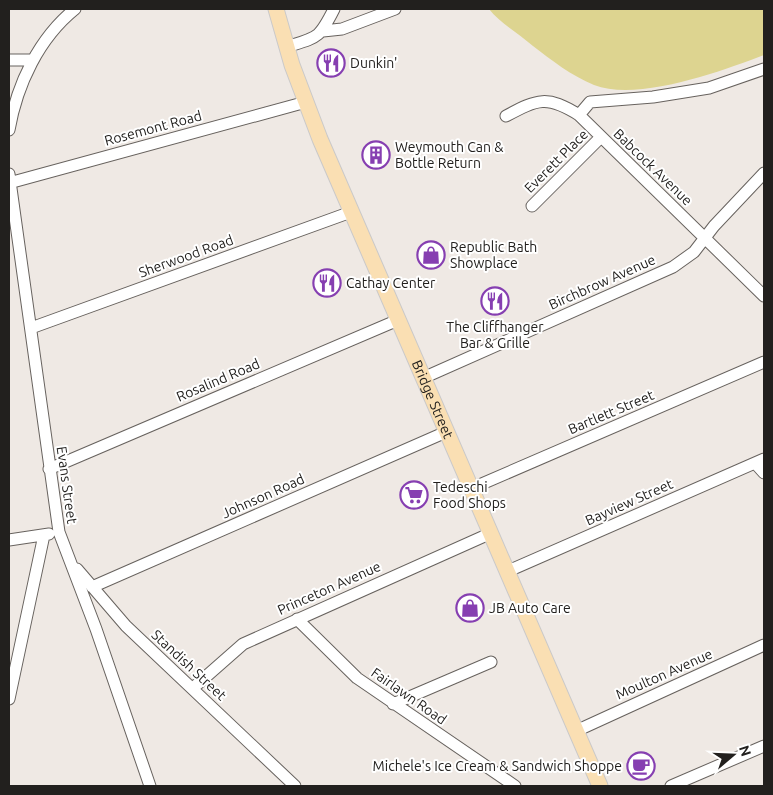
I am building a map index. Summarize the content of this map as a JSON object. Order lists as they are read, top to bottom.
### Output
{
  "streets": {
    "main road": ["Bridge Street"],
    "street": [
      "Rosemont Road",
      "Everett Place",
      "Babcock Avenue",
      "Sherwood Road",
      "Birchbrow Avenue",
      "Rosalind Road",
      "Bartlett Street",
      "Evans Street",
      "Johnson Road",
      "Bayview Street",
      "Princeton Avenue",
      "Standish Street",
      "Moulton Avenue",
      "Fairlawn Road"
    ]
  },
  "crossings": [
    ["Rosemont Road", "Bridge Street"],
    ["Rosemont Road", "Evans Street"],
    ["Everett Place", "Babcock Avenue"],
    ["Babcock Avenue", "Birchbrow Avenue"],
    ["Sherwood Road", "Bridge Street"],
    ["Sherwood Road", "Evans Street"],
    ["Birchbrow Avenue", "Bridge Street"],
    ["Rosalind Road", "Bridge Street"],
    ["Rosalind Road", "Evans Street"],
    ["Bridge Street", "Bartlett Street"],
    ["Bridge Street", "Johnson Road"],
    ["Bridge Street", "Bayview Street"],
    ["Bridge Street", "Princeton Avenue"],
    ["Bridge Street", "Moulton Avenue"],
    ["Evans Street", "Standish Street"],
    ["Johnson Road", "Standish Street"],
    ["Princeton Avenue", "Standish Street"],
    ["Princeton Avenue", "Fairlawn Road"]
  ],
  "places": {
    "restaurant": ["Dunkin'", "Cathay Center", "The Cliffhanger Bar & Grille"],
    "building": ["Weymouth Can & Bottle Return"],
    "shop": ["Republic Bath Showplace", "JB Auto Care"],
    "supermarket": ["Tedeschi Food Shops"],
    "cafe": ["Michele's Ice Cream & Sandwich Shoppe"]
  },
  "north": "right"
}
